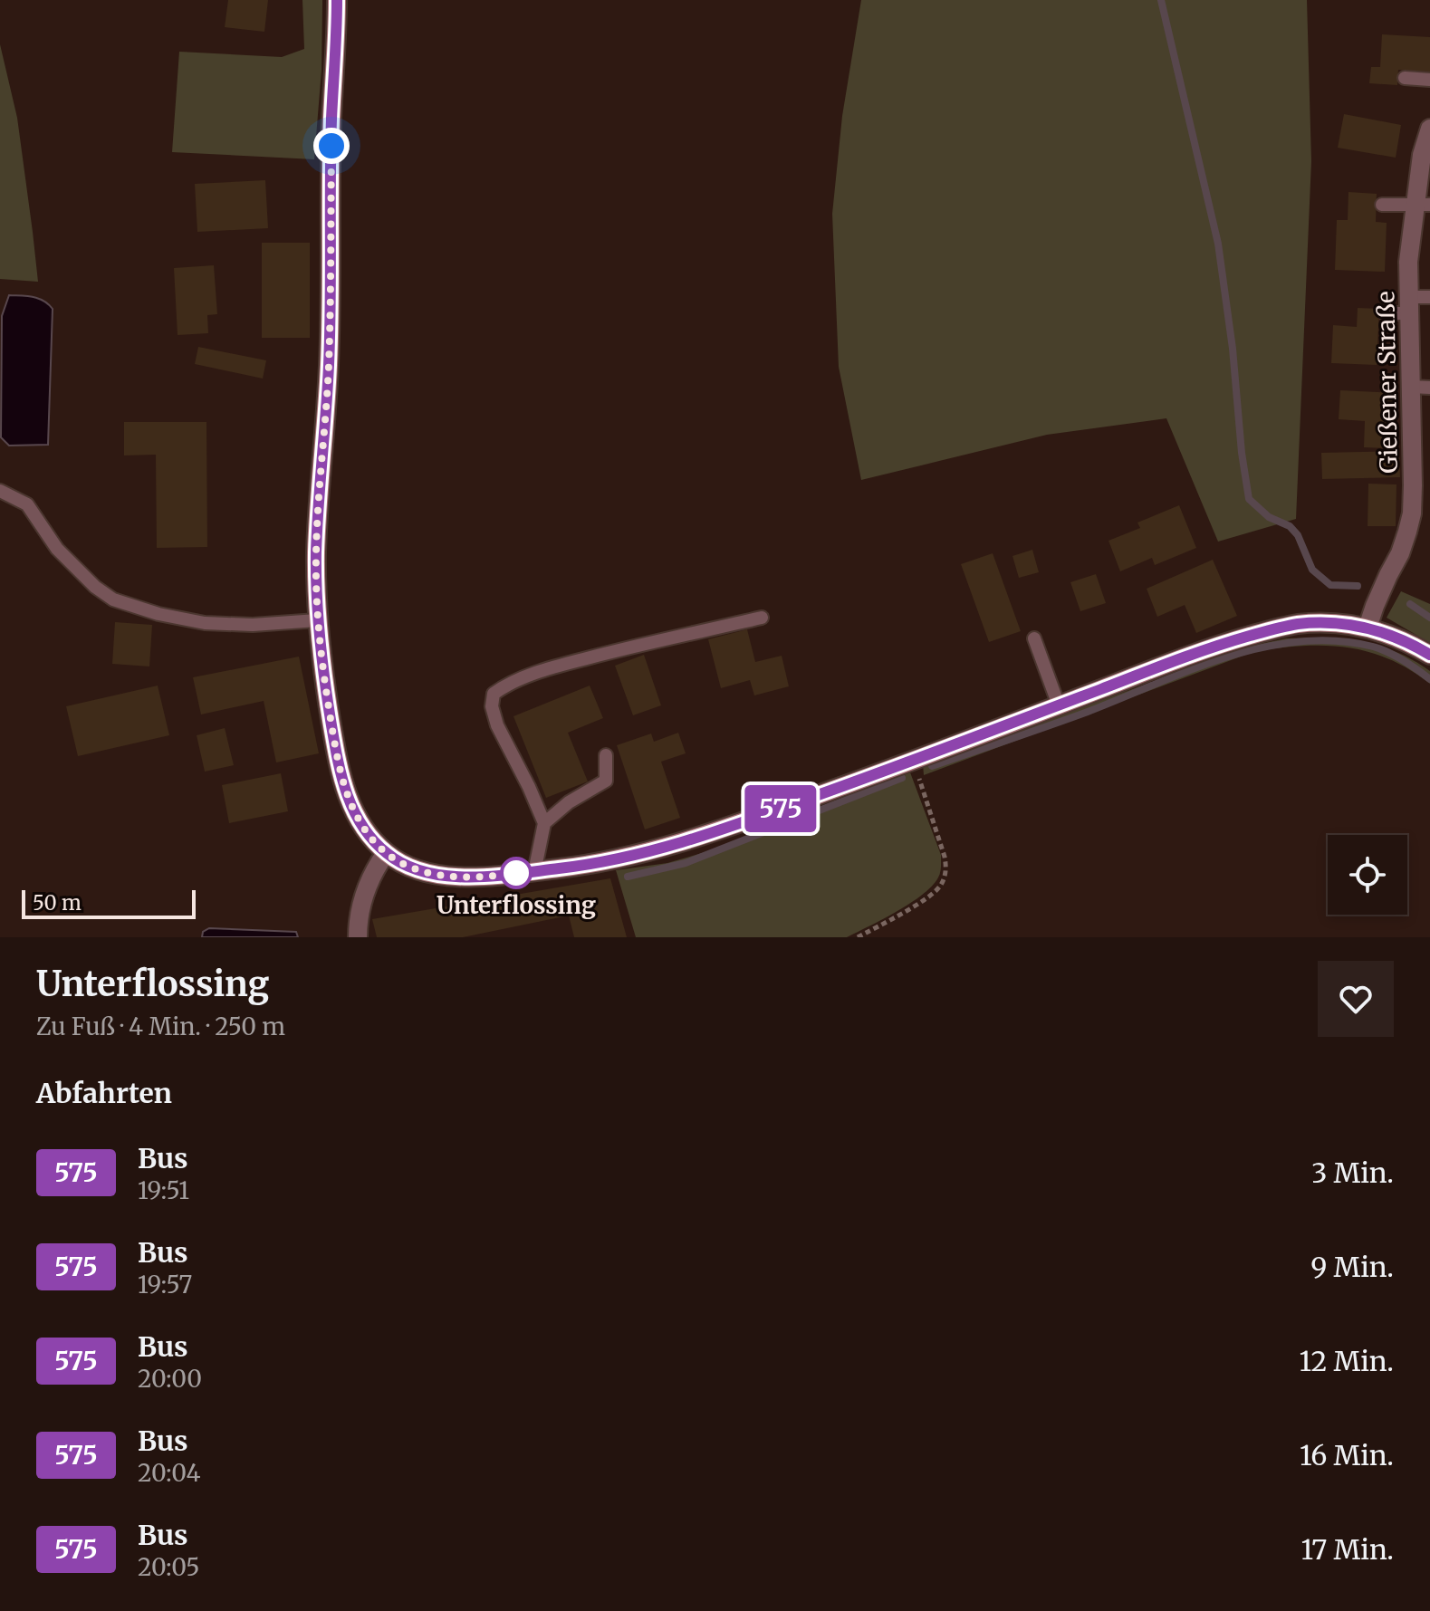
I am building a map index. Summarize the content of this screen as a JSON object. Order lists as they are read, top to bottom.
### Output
{
  "streets": {
    "street": ["Gießener Straße"]
  },
  "places": ["Unterflossing"],
  "lines": ["bus line 575"],
  "scale_bar": "50 m",
  "page": {
    "on_map": "575",
    "scale": "50 m",
    "heading": [
      ["Unterflossing", "Zu Fuß · 4 Min. · 250 m"],
      "Abfahrten"
    ],
    "list": [
      {
        "mark": "575",
        "name": "Bus",
        "note": "19:51",
        "value": "3 Min."
      },
      {
        "mark": "575",
        "name": "Bus",
        "note": "19:57",
        "value": "9 Min."
      },
      {
        "mark": "575",
        "name": "Bus",
        "note": "20:00",
        "value": "12 Min."
      },
      {
        "mark": "575",
        "name": "Bus",
        "note": "20:04",
        "value": "16 Min."
      },
      {
        "mark": "575",
        "name": "Bus",
        "note": "20:05",
        "value": "17 Min."
      }
    ]
  }
}
